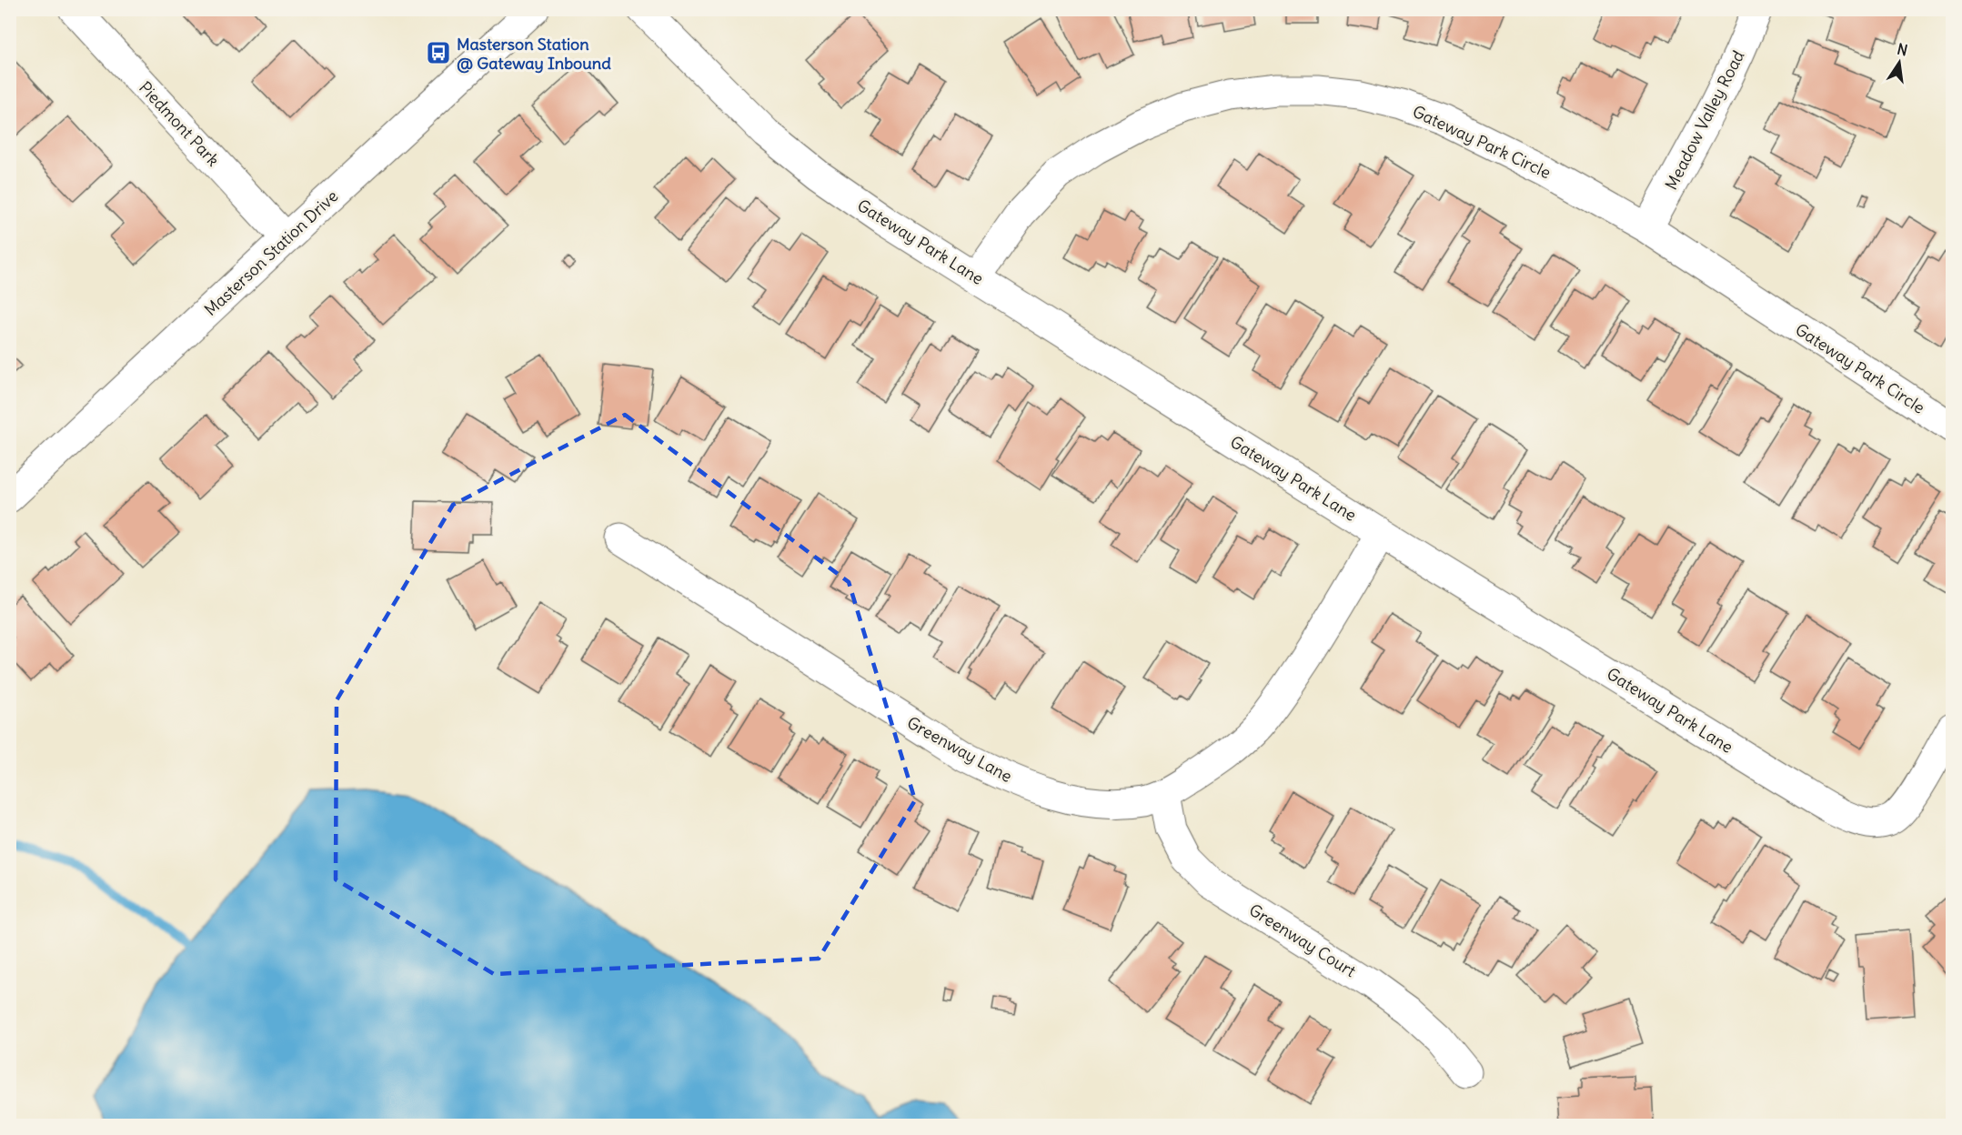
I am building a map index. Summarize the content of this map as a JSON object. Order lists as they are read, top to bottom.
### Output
{
  "streets": {
    "street": [
      "Meadow Valley Road",
      "Piedmont Park",
      "Gateway Park Circle",
      "Gateway Park Lane",
      "Masterson Station Drive",
      "Greenway Lane",
      "Greenway Court"
    ]
  },
  "crossings": [
    ["Meadow Valley Road", "Gateway Park Circle"],
    ["Piedmont Park", "Masterson Station Drive"],
    ["Gateway Park Circle", "Gateway Park Lane"],
    ["Gateway Park Lane", "Greenway Lane"],
    ["Greenway Lane", "Greenway Court"]
  ],
  "places": {
    "bus stop": ["Masterson Station @ Gateway Inbound"]
  },
  "north": "top"
}
